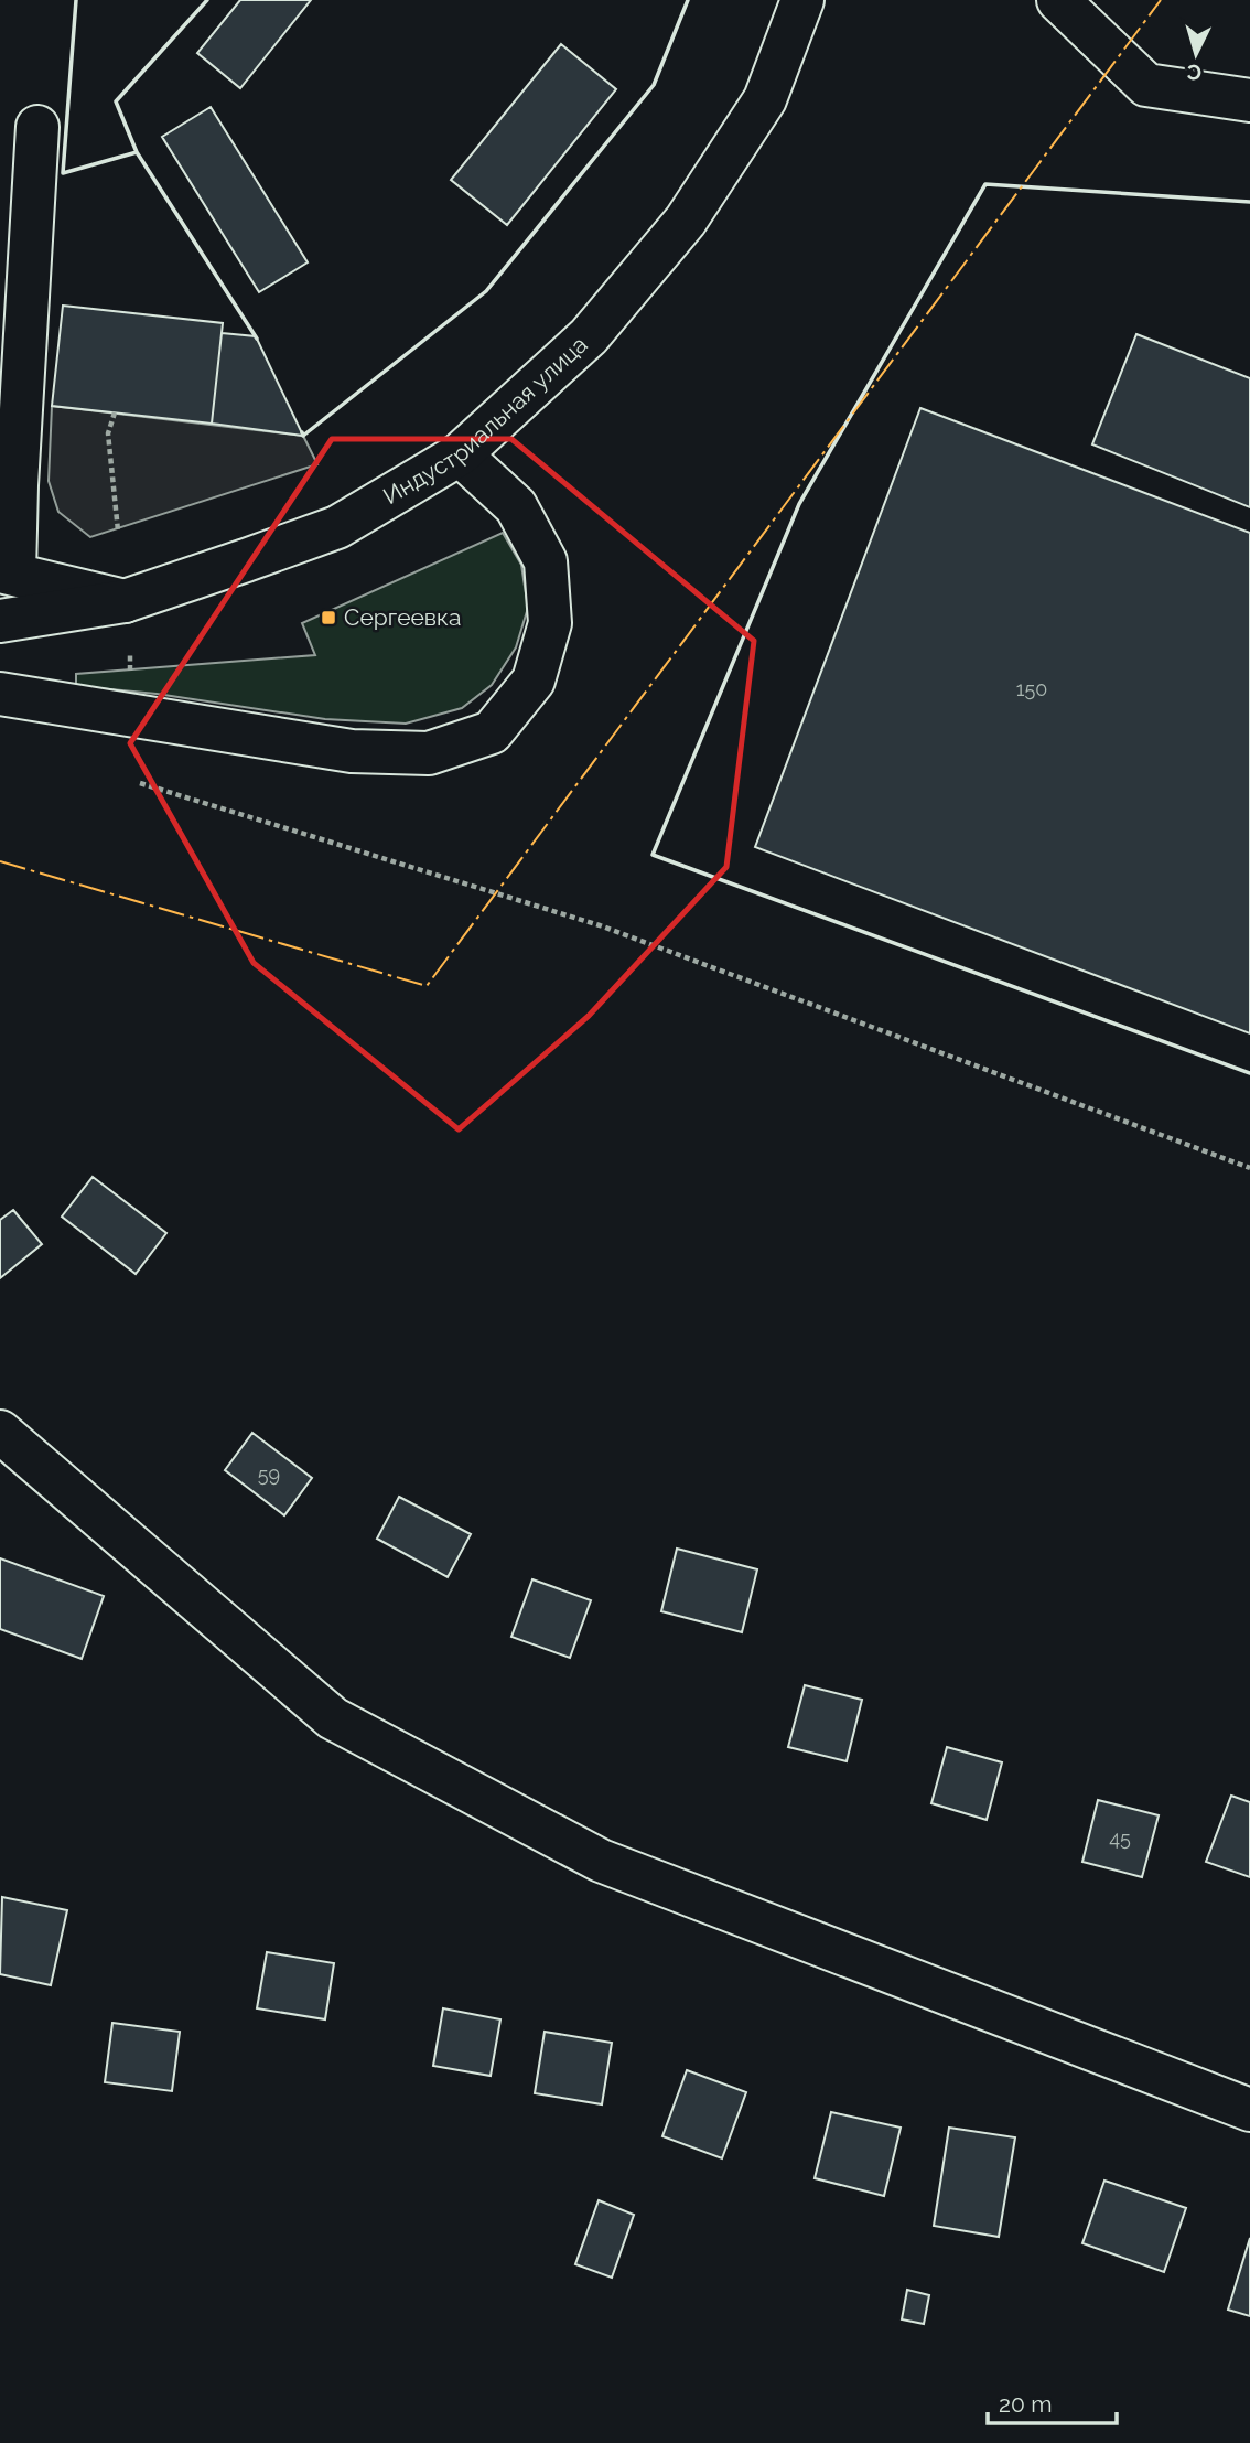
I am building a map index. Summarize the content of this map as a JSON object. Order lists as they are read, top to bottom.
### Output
{
  "streets": {
    "street": ["Индустриальная улица"]
  },
  "places": {
    "transit": ["Сергеевка"]
  },
  "house_numbers": ["150", "59", "45"],
  "scale_bar": "20 m",
  "north": "bottom"
}
